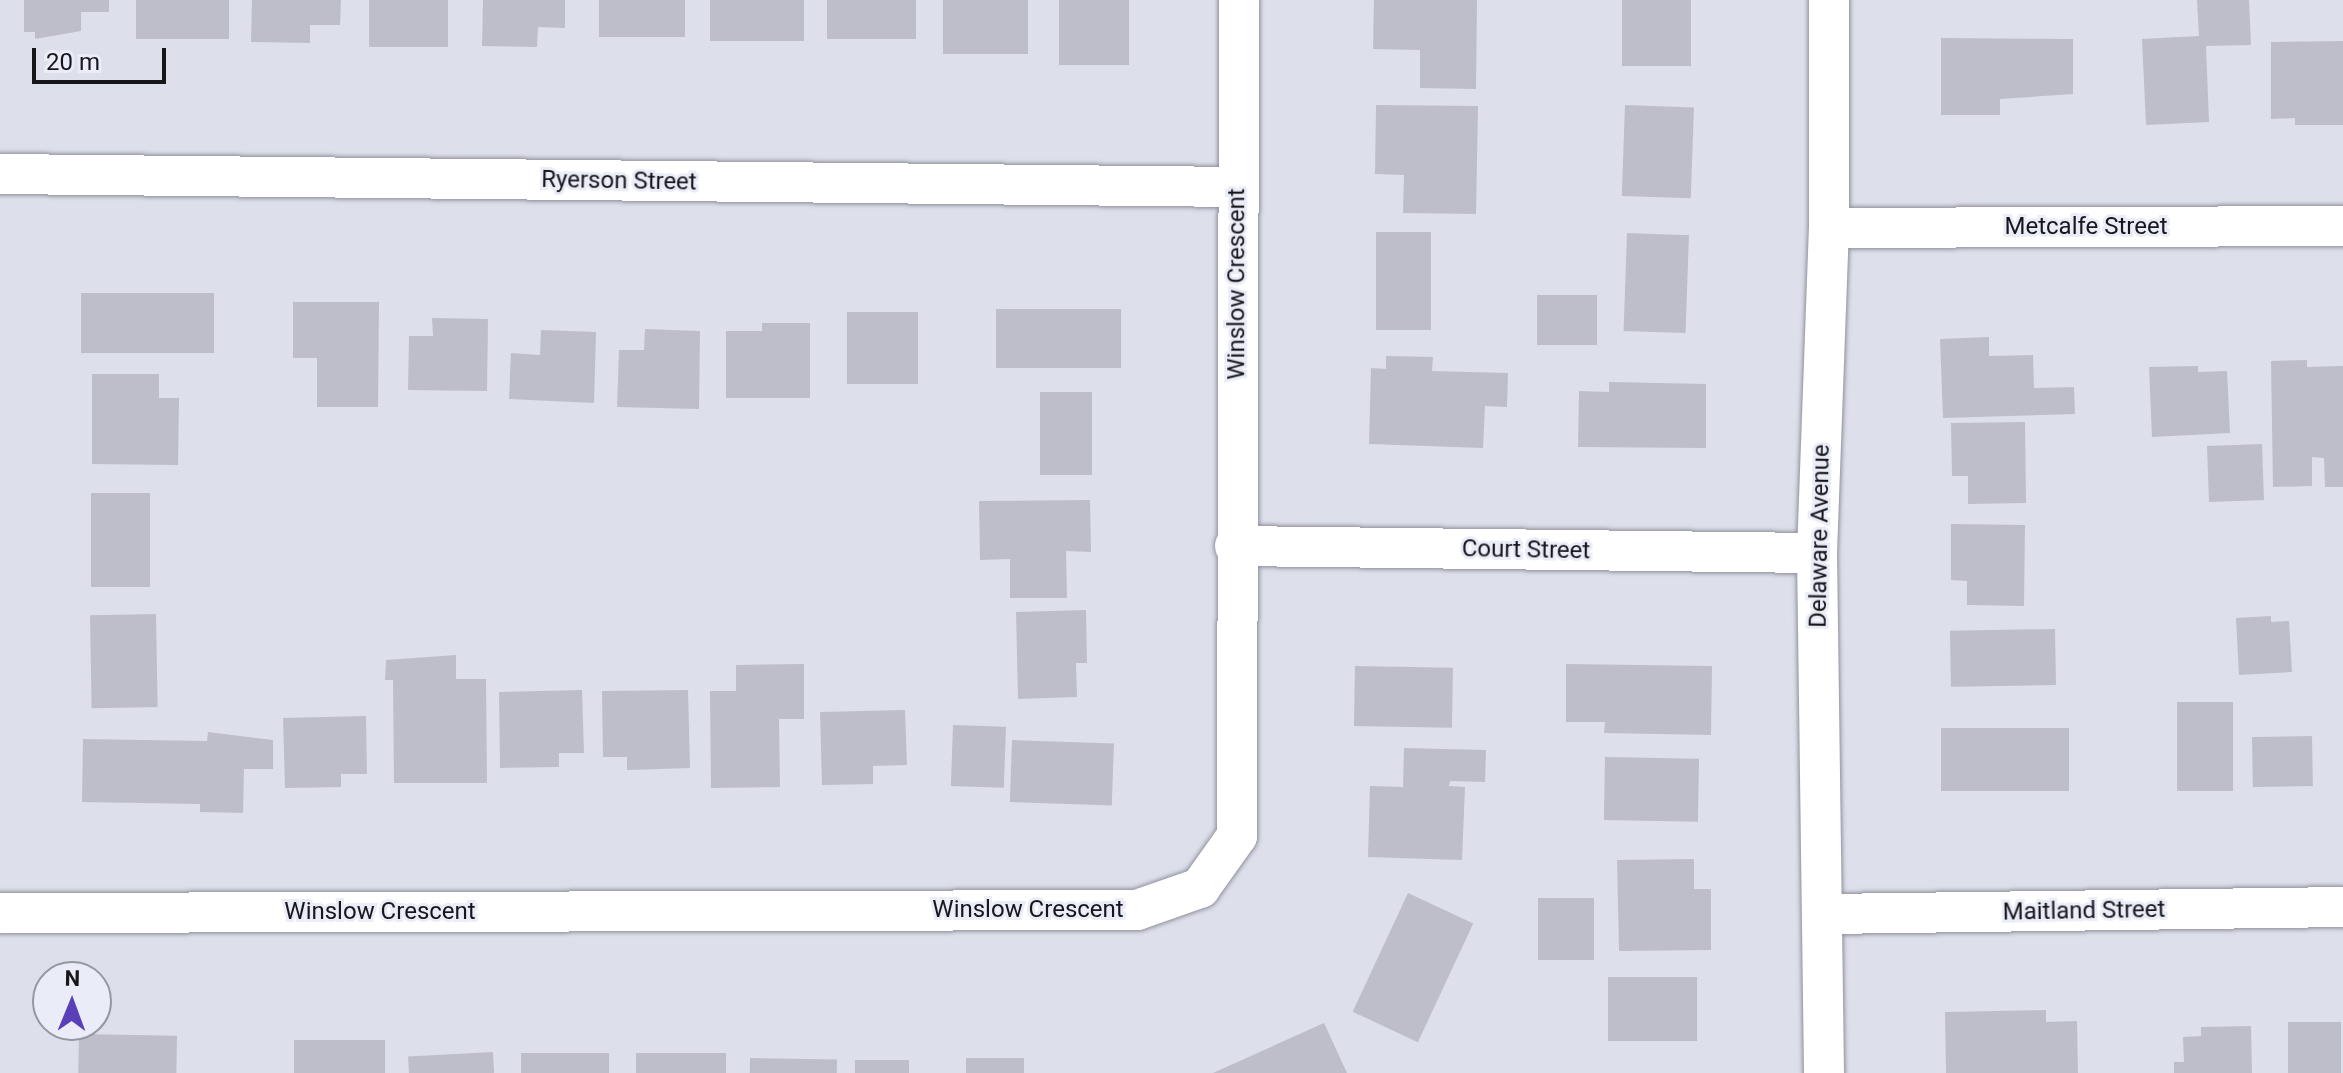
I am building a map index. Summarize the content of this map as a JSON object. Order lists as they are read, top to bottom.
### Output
{
  "streets": {
    "street": [
      "Ryerson Street",
      "Metcalfe Street",
      "Winslow Crescent",
      "Delaware Avenue",
      "Court Street",
      "Maitland Street"
    ]
  },
  "crossings": [
    ["Ryerson Street", "Winslow Crescent"],
    ["Metcalfe Street", "Delaware Avenue"],
    ["Winslow Crescent", "Court Street"],
    ["Delaware Avenue", "Court Street"],
    ["Delaware Avenue", "Maitland Street"]
  ],
  "scale_bar": "20 m",
  "north": "top"
}
